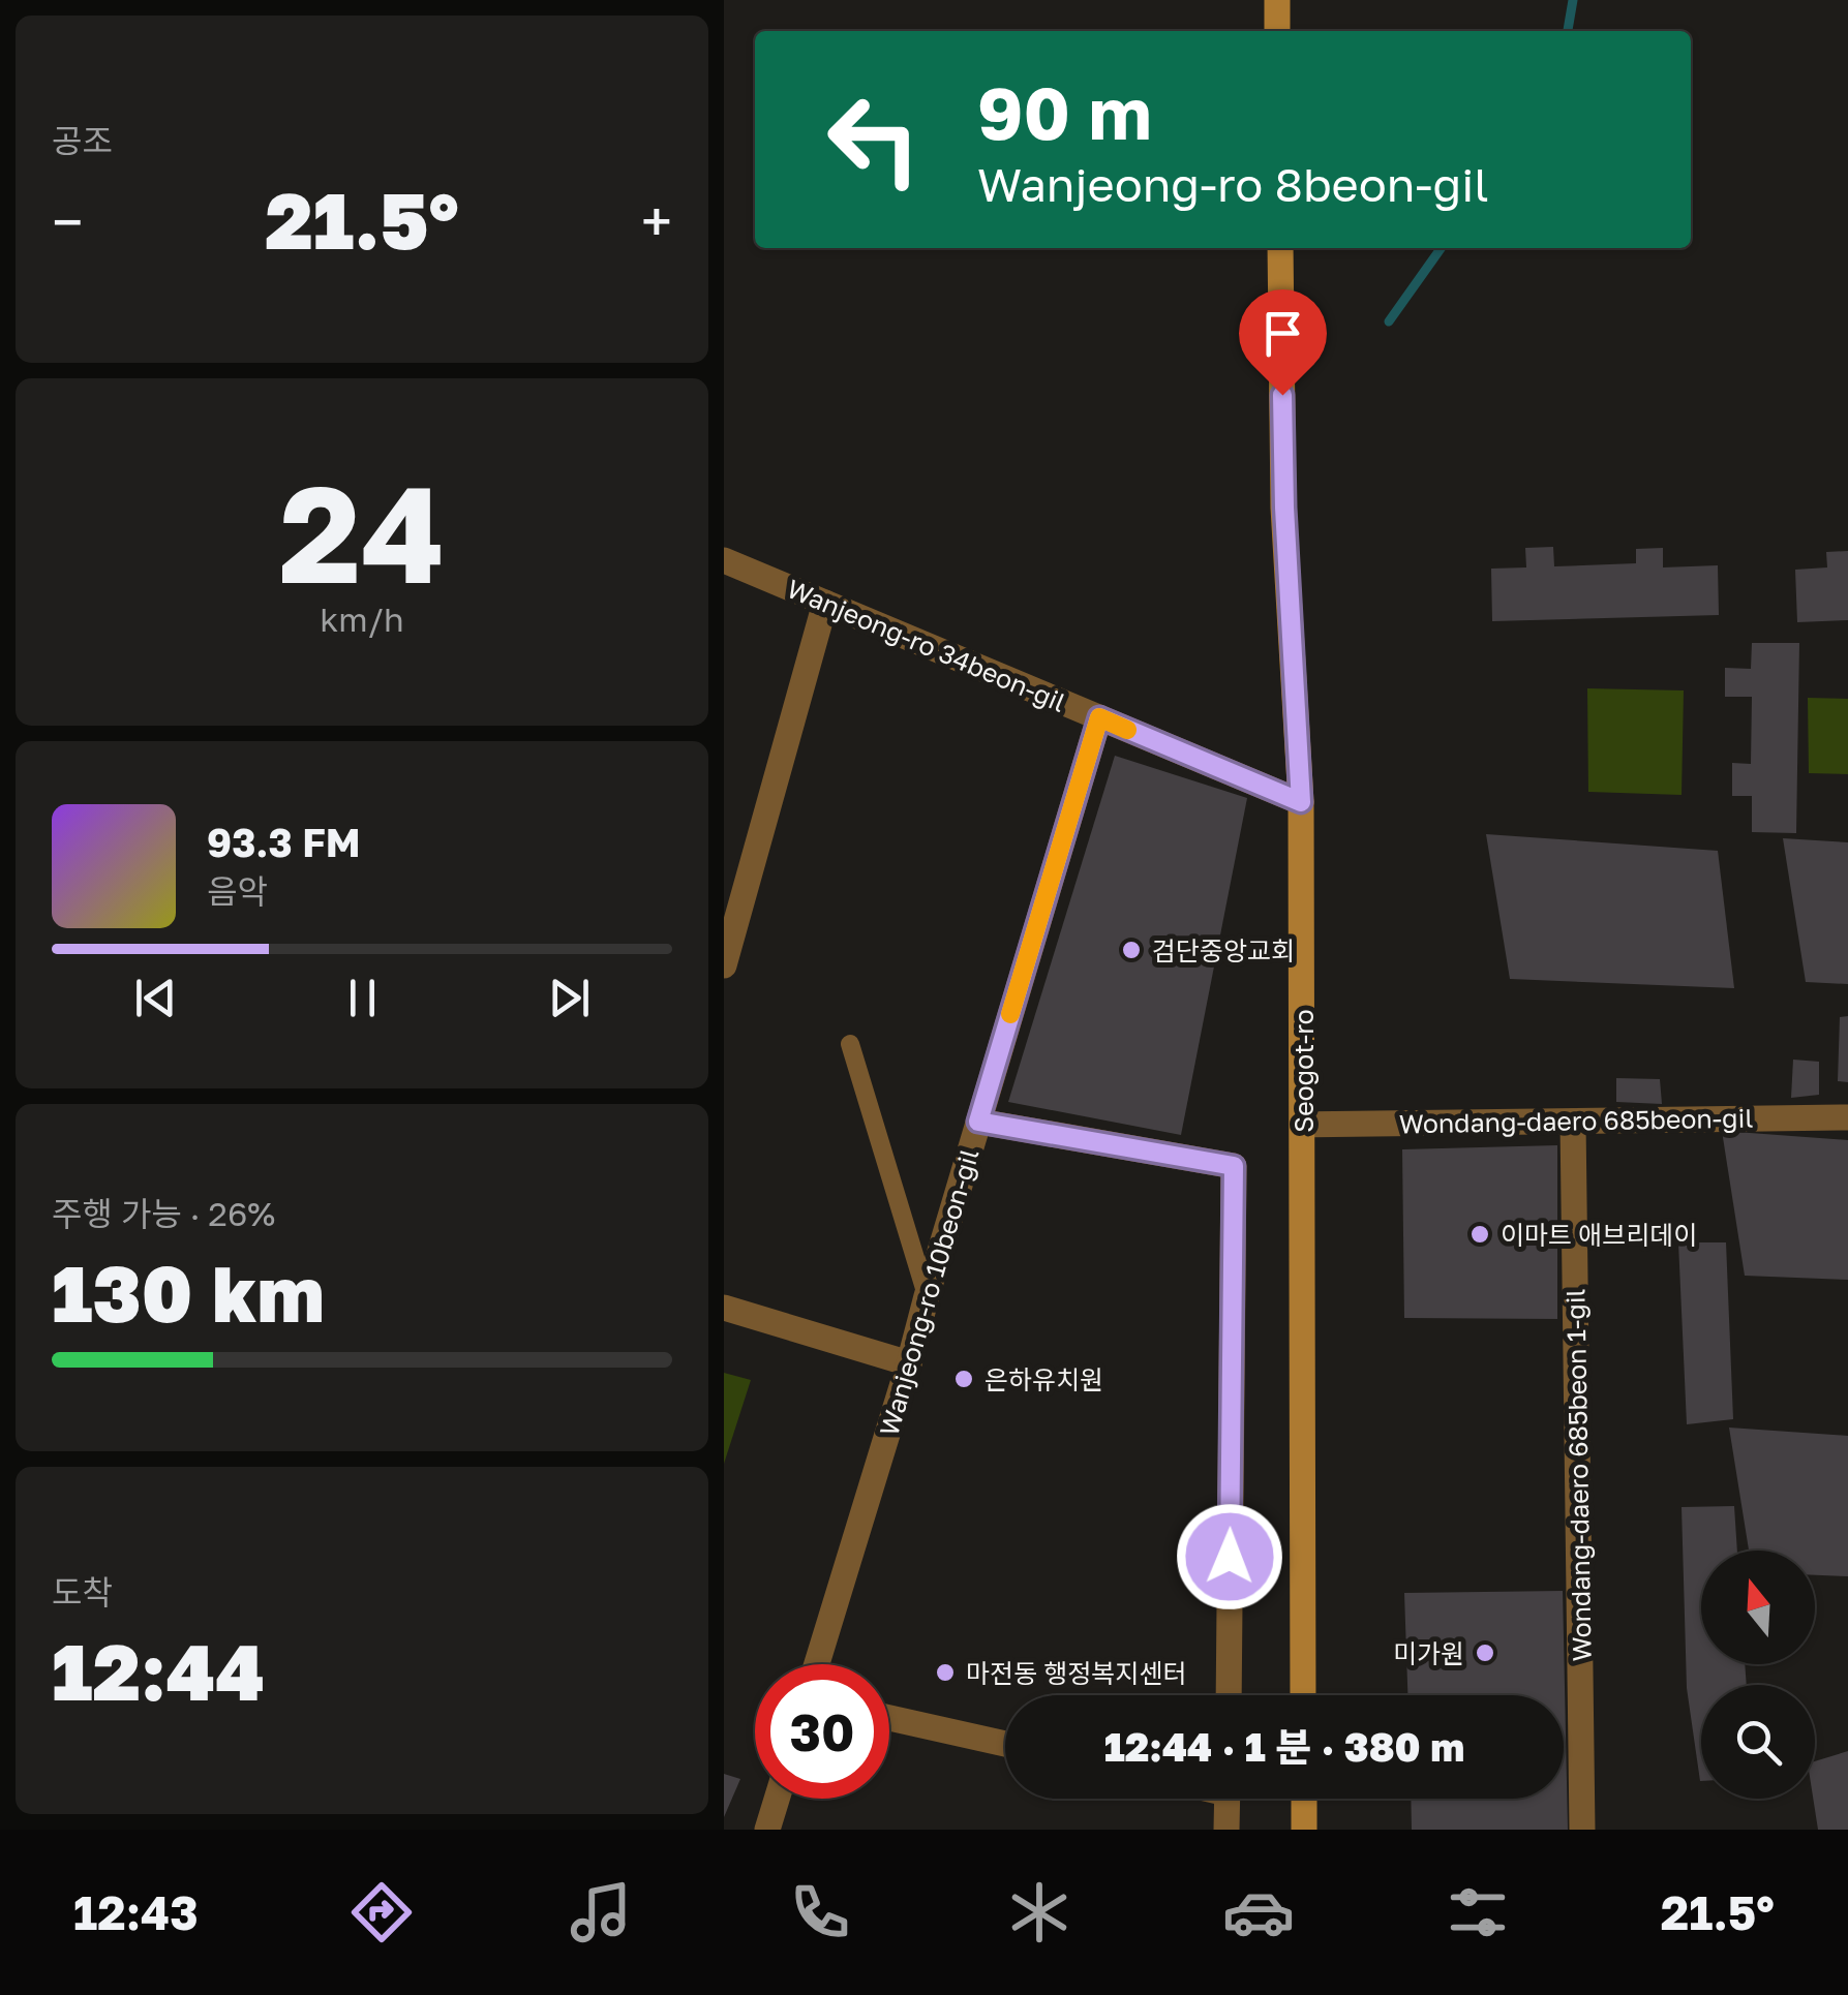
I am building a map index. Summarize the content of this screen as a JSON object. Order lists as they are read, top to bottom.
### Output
{
  "streets": {
    "main road": ["Seogot-ro"],
    "street": [
      "Wanjeong-ro 34beon-gil",
      "Wondang-daero 685beon-gil",
      "Wanjeong-ro 10beon-gil",
      "Wondang-daero 685beon 1-gil"
    ]
  },
  "crossings": [
    ["Wanjeong-ro 34beon-gil", "Seogot-ro"],
    ["Wanjeong-ro 34beon-gil", "Wanjeong-ro 10beon-gil"],
    ["Seogot-ro", "Wondang-daero 685beon-gil"],
    ["Wondang-daero 685beon-gil", "Wondang-daero 685beon 1-gil"]
  ],
  "places": [
    "검단중앙교회",
    "이마트 애브리데이",
    "은하유치원",
    "미가원",
    "마전동 행정복지센터"
  ],
  "north": "top",
  "page": {
    "tile": [
      "공조",
      ["24", "km/h"],
      ["주행 가능 · 26%", "130 km"],
      ["도착", "12:44"]
    ],
    "turn": ["90 m", "Wanjeong-ro 8beon-gil"],
    "heat": ["−", "21.5°", "+"],
    "song": ["93.3 FM", "음악"],
    "limit": "30",
    "trip": "12:44 · 1 분 · 380 m",
    "tabs": ["12:43", "21.5°"]
  }
}
